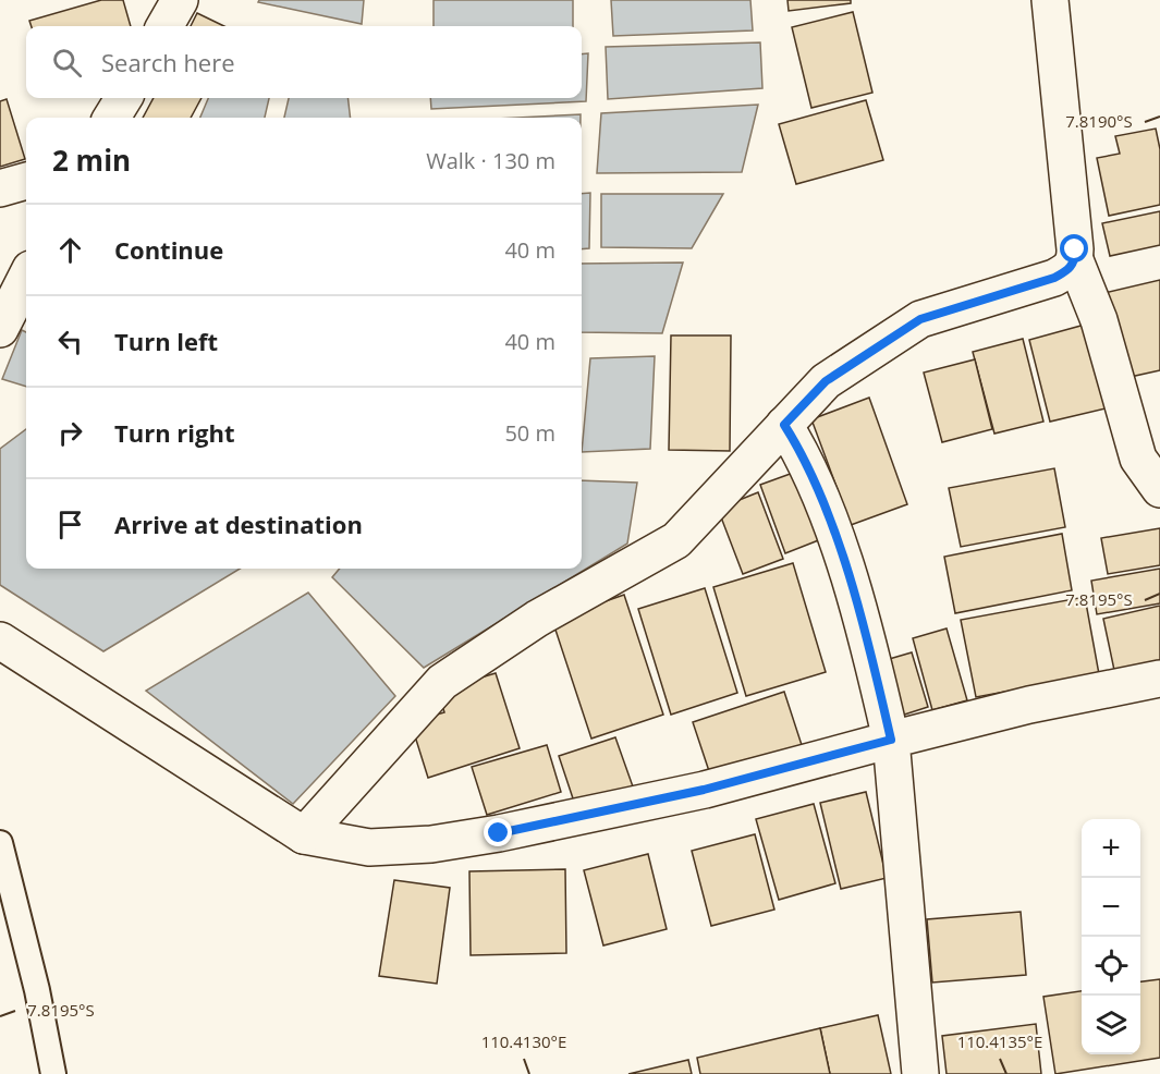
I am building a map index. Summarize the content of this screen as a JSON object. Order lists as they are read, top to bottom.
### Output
{
  "page": {
    "search": "Search here",
    "heading": ["2 min", "Walk · 130 m"],
    "list": [
      ["Continue", "40 m"],
      ["Turn left", "40 m"],
      ["Turn right", "50 m"],
      "Arrive at destination"
    ],
    "map_buttons": ["+", "−"]
  },
  "coordinates": [
    "7.8190°S",
    "7.8195°S",
    "110.4130°E",
    "110.4135°E"
  ]
}
